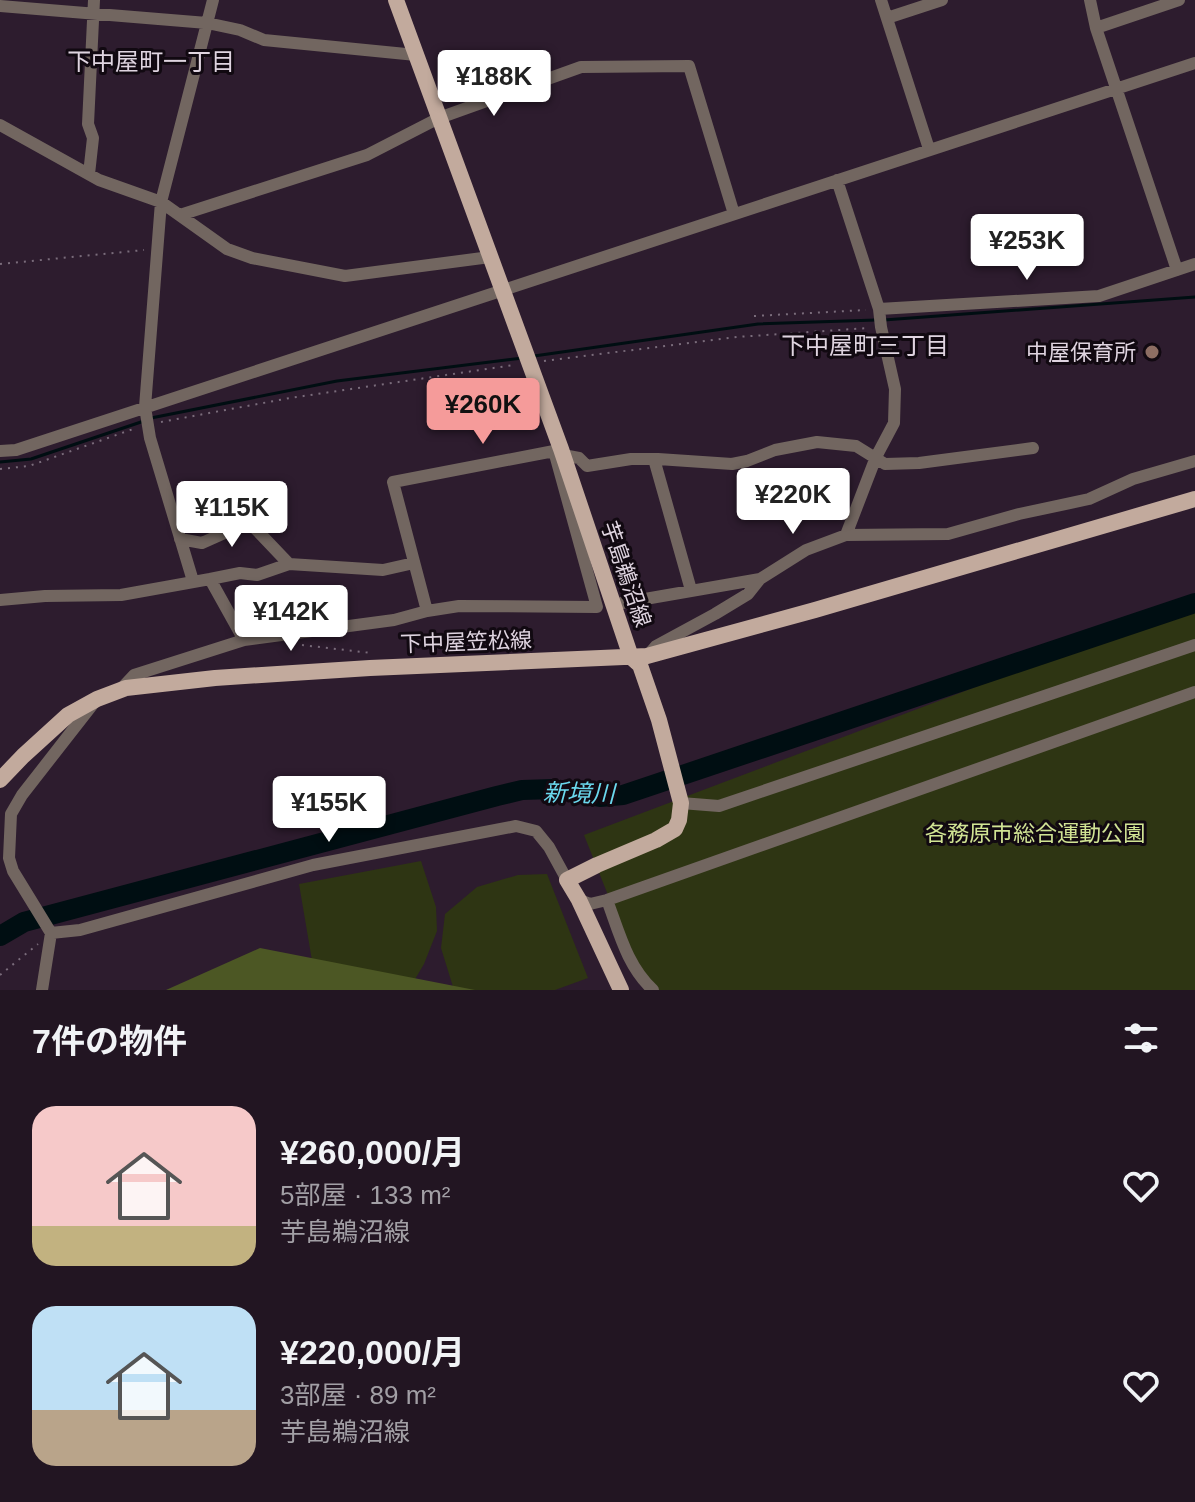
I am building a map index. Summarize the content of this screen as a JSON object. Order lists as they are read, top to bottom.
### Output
{
  "streets": {
    "main road": ["芋島鵜沼線", "下中屋笠松線"]
  },
  "crossings": [
    ["芋島鵜沼線", "下中屋笠松線"]
  ],
  "districts": ["下中屋町一丁目", "下中屋町三丁目"],
  "water": ["新境川"],
  "parks": ["各務原市総合運動公園"],
  "places": ["中屋保育所"],
  "page": {
    "price": [
      "¥188K",
      "¥253K",
      "¥260K",
      "¥220K",
      "¥115K",
      "¥142K",
      "¥155K"
    ],
    "heading": "7件の物件",
    "list": [
      {
        "name": "¥260,000/月",
        "note": "5部屋 · 133 m² · 芋島鵜沼線"
      },
      {
        "name": "¥220,000/月",
        "note": "3部屋 · 89 m² · 芋島鵜沼線"
      }
    ]
  }
}
